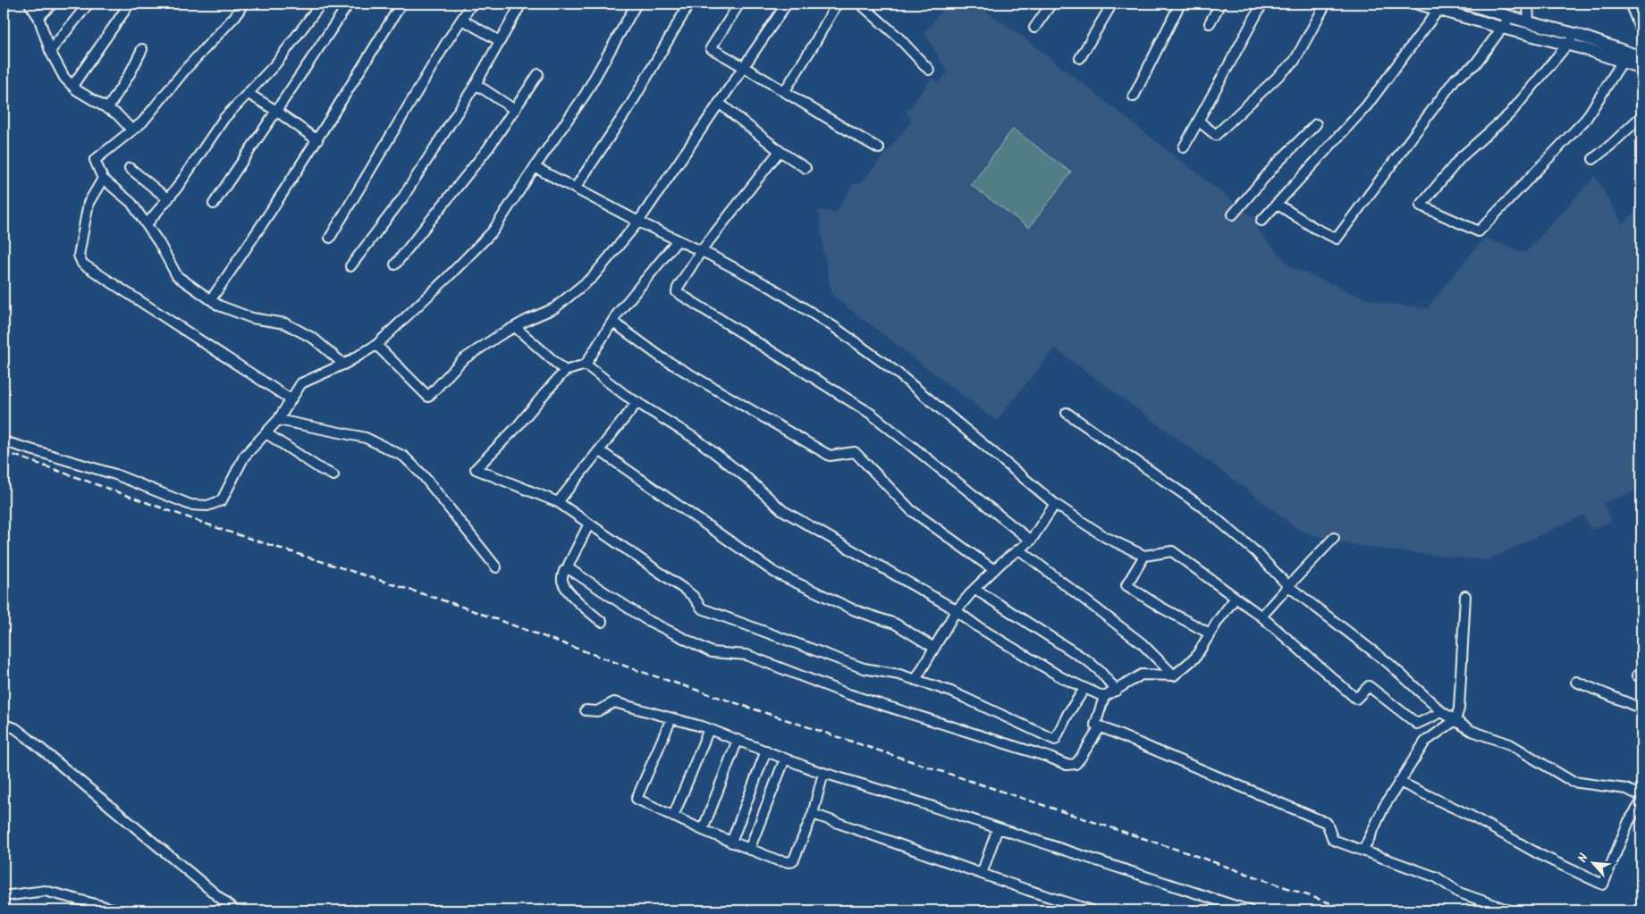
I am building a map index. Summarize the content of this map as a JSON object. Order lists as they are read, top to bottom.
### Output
{
  "north": "top left"
}
